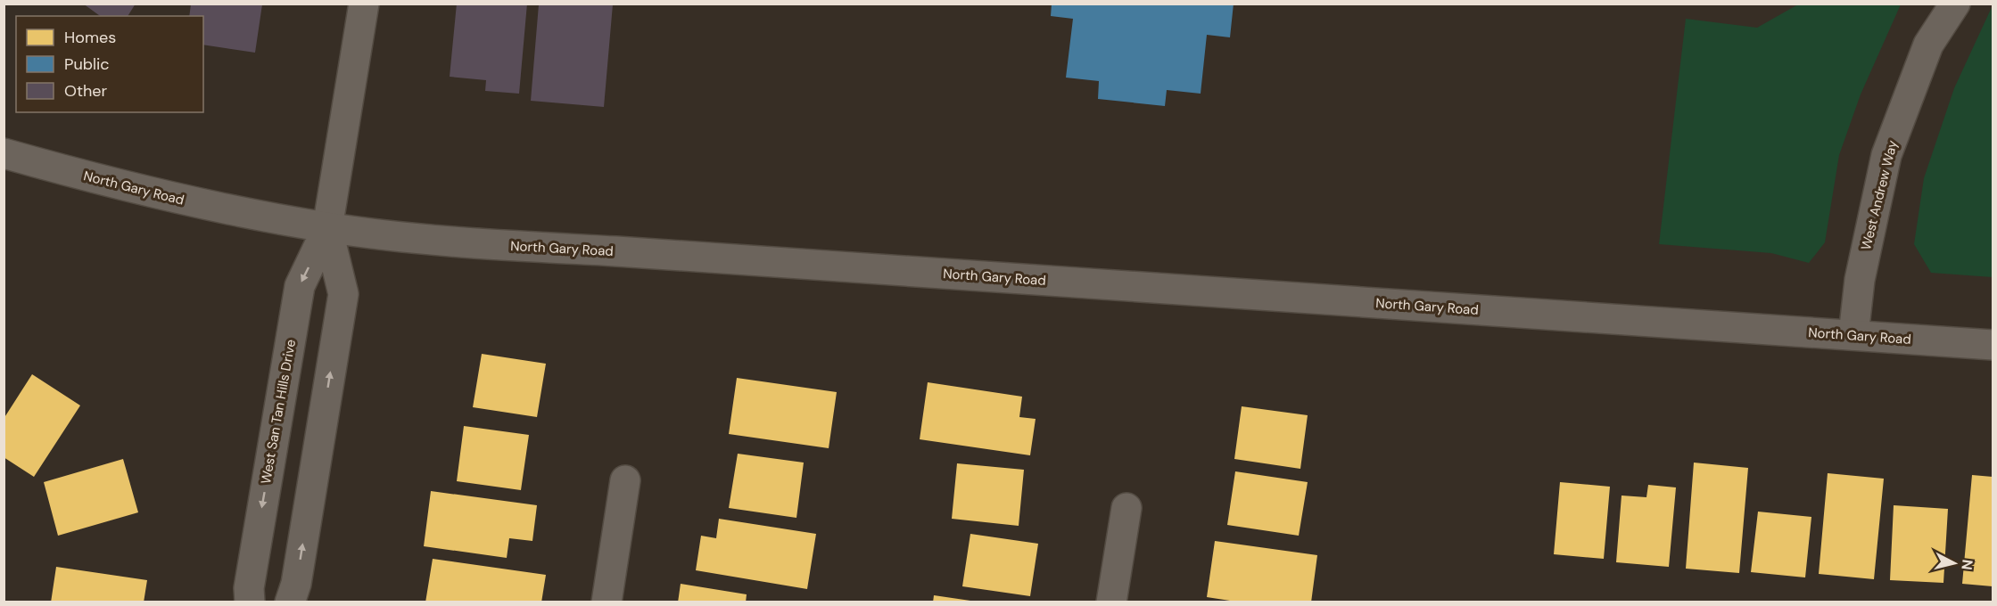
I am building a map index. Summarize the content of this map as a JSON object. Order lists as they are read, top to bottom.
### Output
{
  "streets": {
    "main road": ["North Gary Road", "West Andrew Way", "West San Tan Hills Drive"]
  },
  "crossings": [
    ["North Gary Road", "West Andrew Way"],
    ["North Gary Road", "West San Tan Hills Drive"]
  ],
  "legend": ["Homes", "Public", "Other"],
  "north": "right"
}
